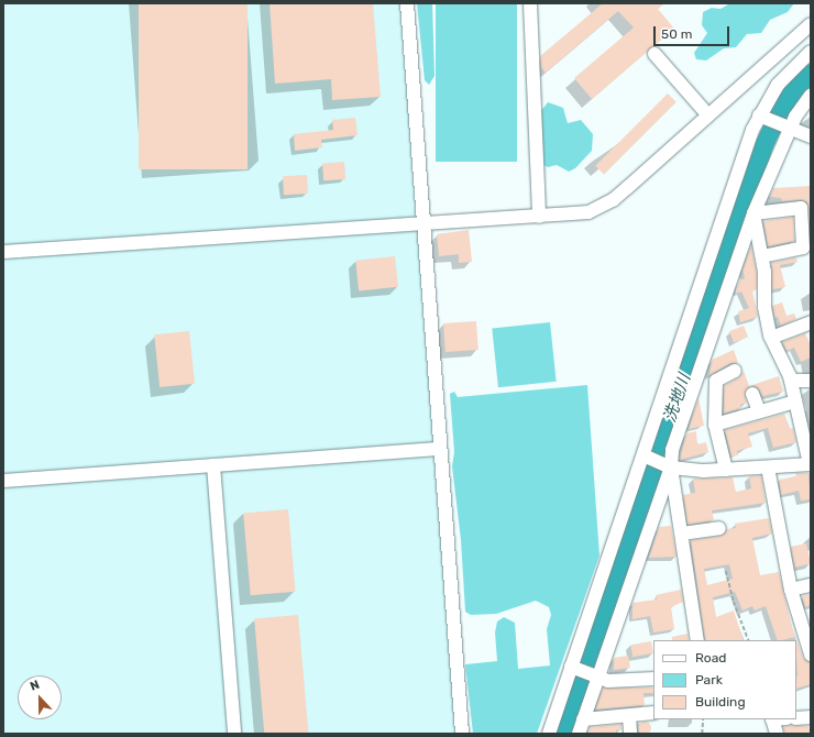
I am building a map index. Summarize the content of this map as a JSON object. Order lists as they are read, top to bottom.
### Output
{
  "water": ["洗地川"],
  "legend": ["Road", "Park", "Building"],
  "scale_bar": "50 m",
  "north": "top"
}
